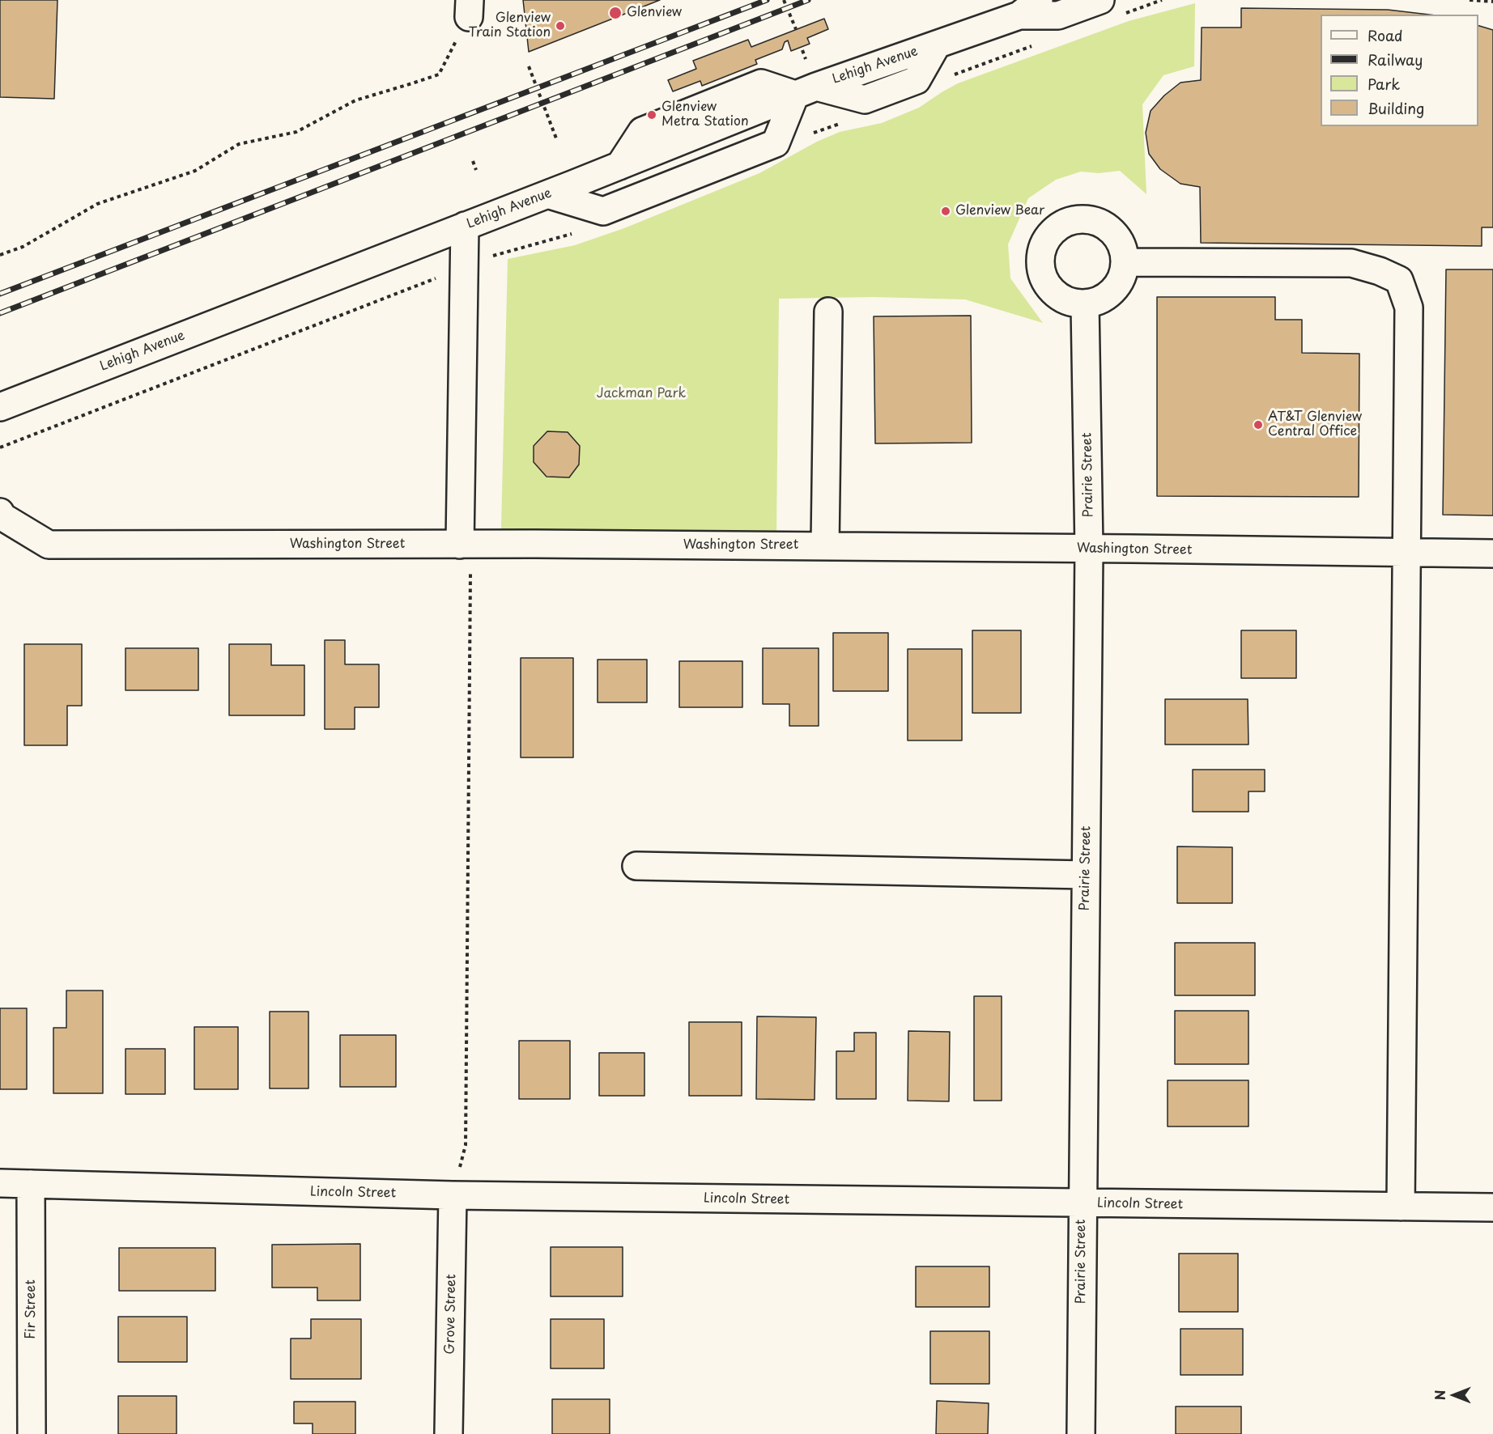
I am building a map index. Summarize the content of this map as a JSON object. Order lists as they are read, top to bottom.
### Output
{
  "streets": {
    "street": [
      "Lehigh Avenue",
      "Prairie Street",
      "Washington Street",
      "Lincoln Street",
      "Fir Street",
      "Grove Street"
    ]
  },
  "crossings": [
    ["Prairie Street", "Washington Street"],
    ["Prairie Street", "Lincoln Street"],
    ["Lincoln Street", "Fir Street"],
    ["Lincoln Street", "Grove Street"]
  ],
  "parks": ["Jackman Park"],
  "places": [
    "Glenview",
    "Glenview Train Station",
    "Glenview Metra Station",
    "Glenview Bear",
    "AT&T Glenview Central Office"
  ],
  "legend": [
    "Road",
    "Railway",
    "Park",
    "Building"
  ],
  "north": "left"
}
